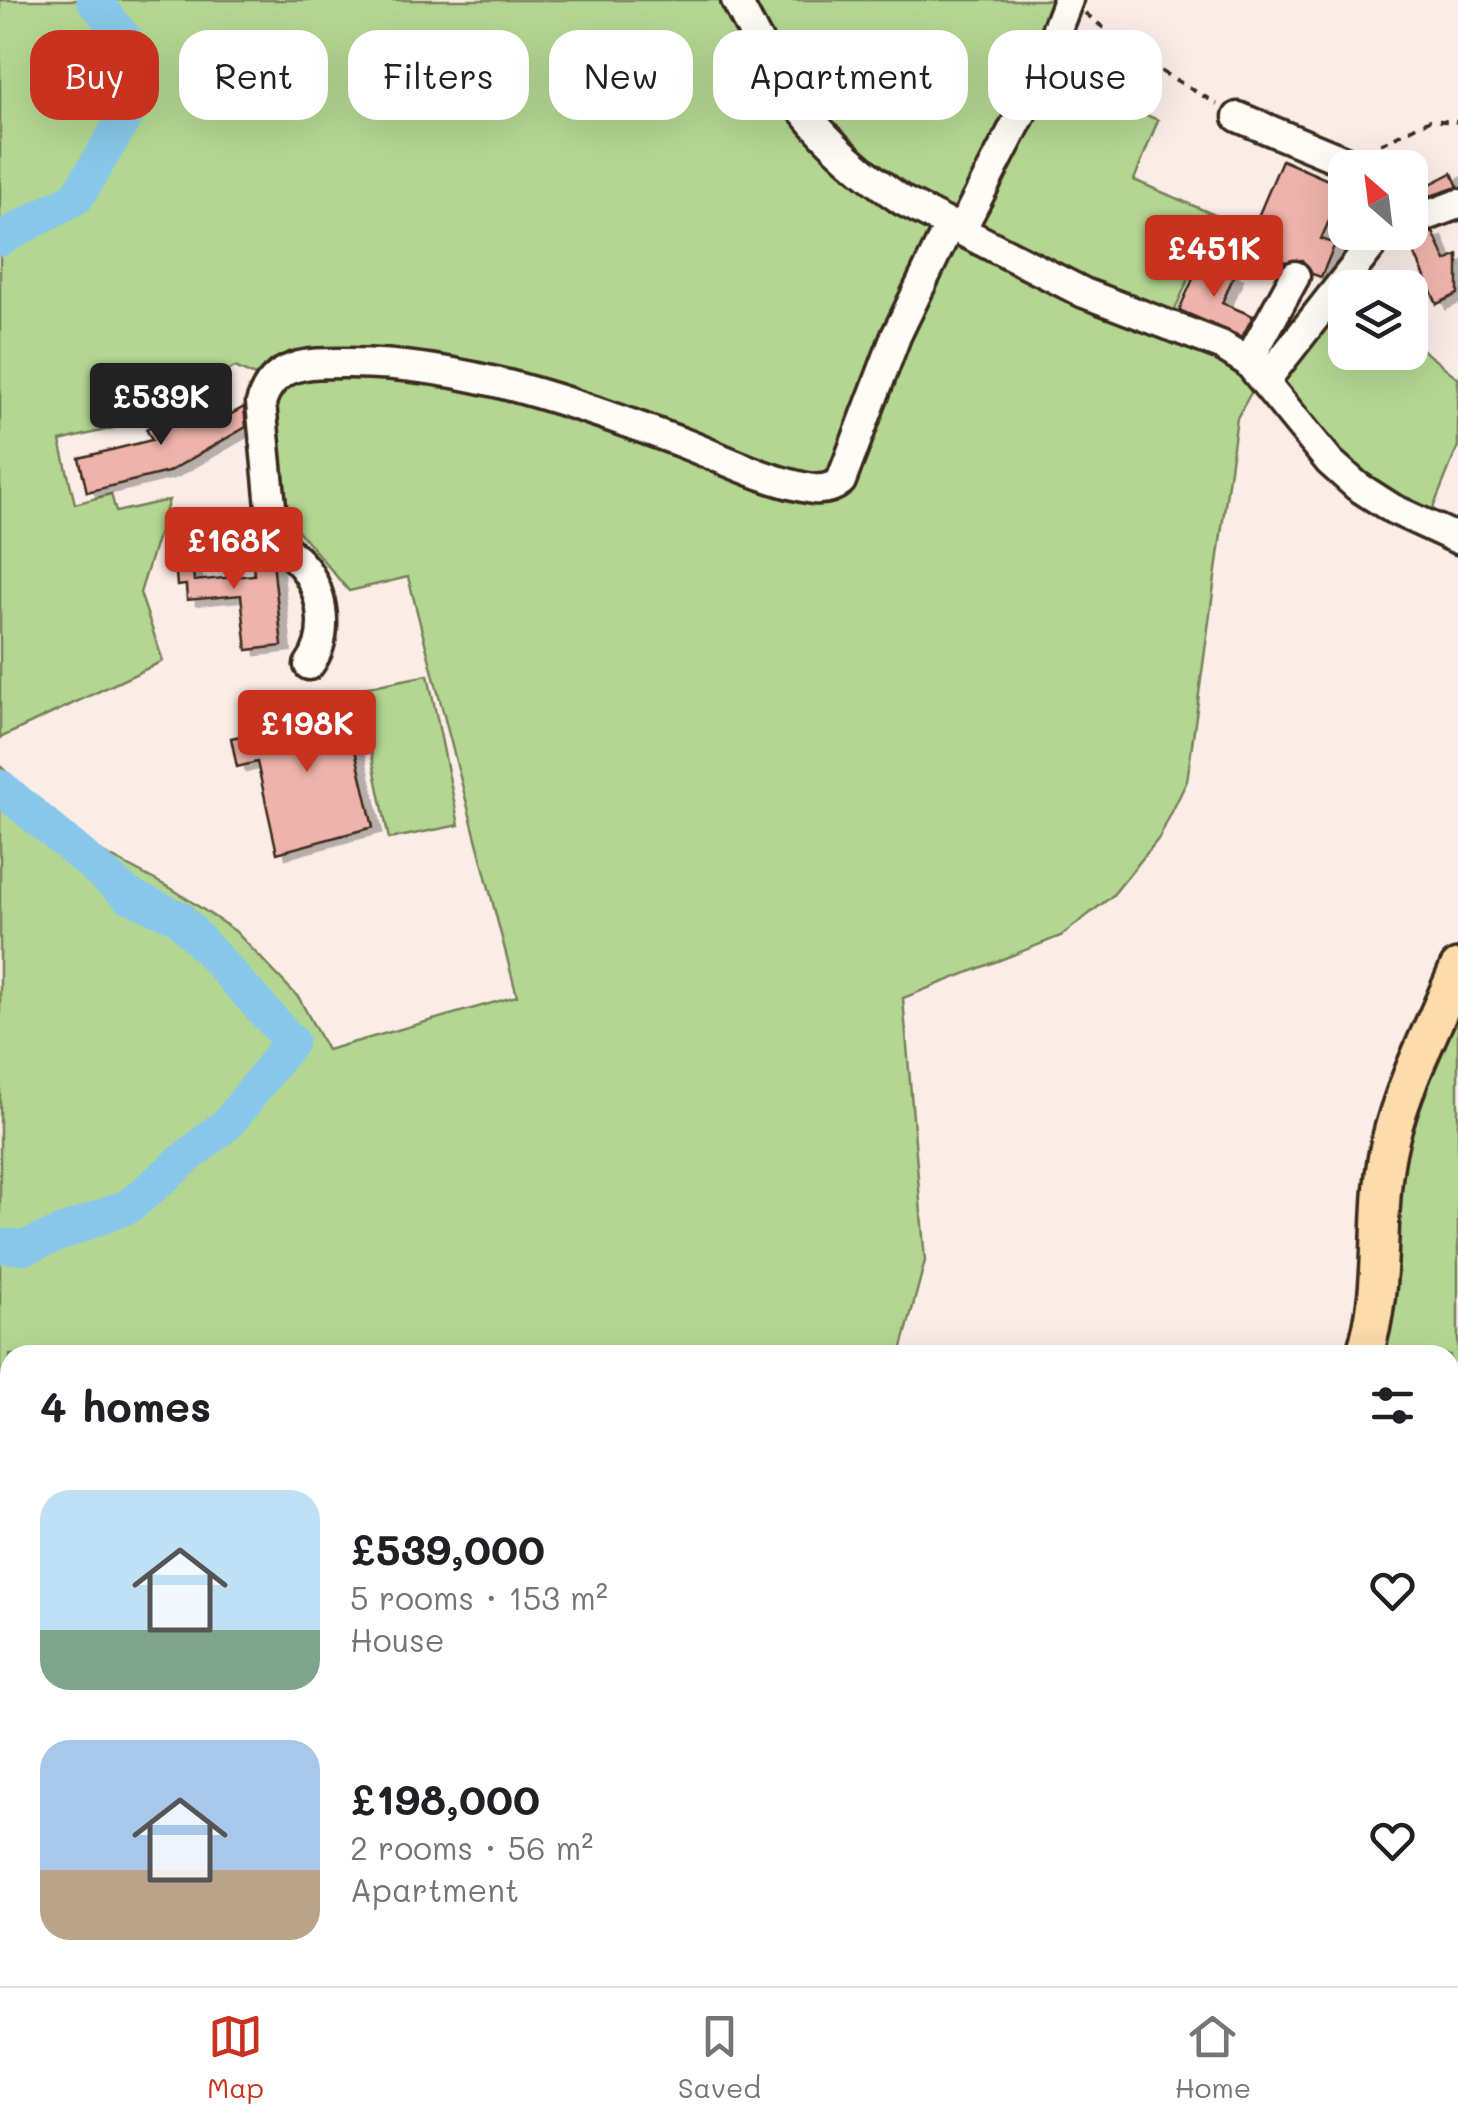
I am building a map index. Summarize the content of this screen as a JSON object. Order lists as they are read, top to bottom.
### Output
{
  "north": "top left",
  "page": {
    "chip": [
      "Buy",
      "Rent",
      "Filters",
      "New",
      "Apartment",
      "House"
    ],
    "price": [
      "£451K",
      "£539K",
      "£168K",
      "£198K"
    ],
    "heading": "4 homes",
    "list": [
      {
        "name": "£539,000",
        "note": "5 rooms · 153 m² · House"
      },
      {
        "name": "£198,000",
        "note": "2 rooms · 56 m² · Apartment"
      }
    ],
    "tabs": ["Map", "Saved", "Home"]
  }
}
